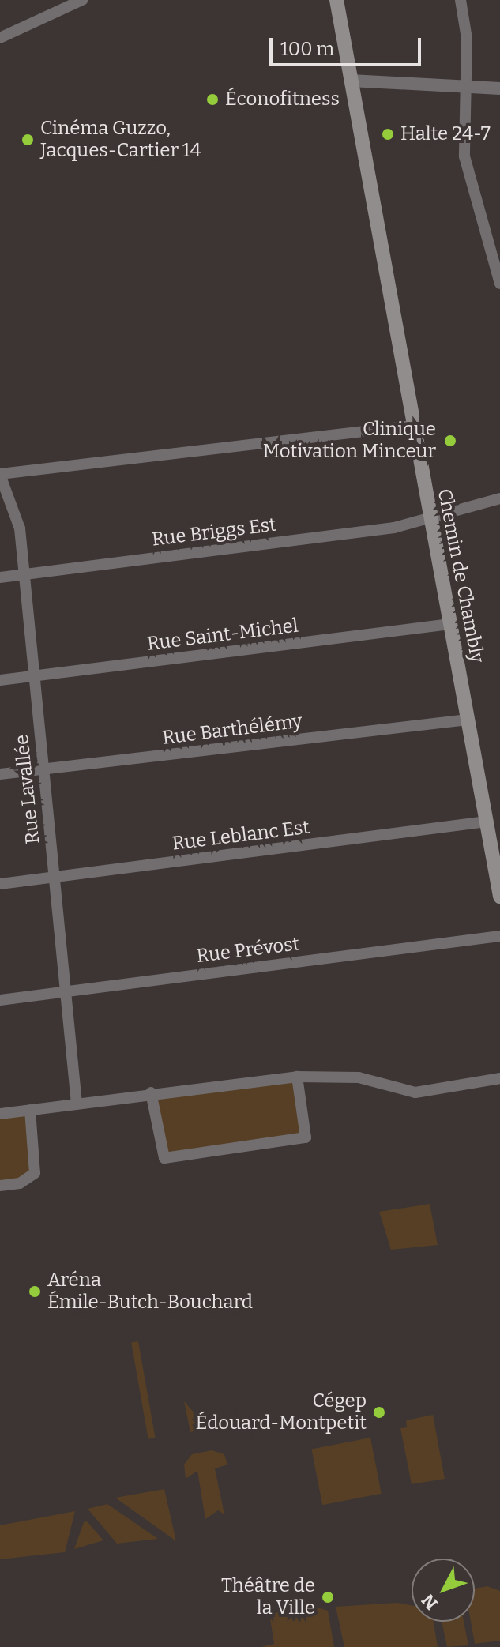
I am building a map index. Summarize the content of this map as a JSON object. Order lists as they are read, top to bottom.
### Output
{
  "streets": {
    "main road": ["Chemin de Chambly"],
    "street": [
      "Rue Briggs Est",
      "Rue Saint-Michel",
      "Rue Barthélémy",
      "Rue Lavallée",
      "Rue Leblanc Est",
      "Rue Prévost"
    ]
  },
  "crossings": [
    ["Rue Briggs Est", "Chemin de Chambly"],
    ["Rue Briggs Est", "Rue Lavallée"],
    ["Chemin de Chambly", "Rue Saint-Michel"],
    ["Chemin de Chambly", "Rue Barthélémy"],
    ["Chemin de Chambly", "Rue Leblanc Est"],
    ["Rue Saint-Michel", "Rue Lavallée"],
    ["Rue Barthélémy", "Rue Lavallée"],
    ["Rue Lavallée", "Rue Leblanc Est"],
    ["Rue Lavallée", "Rue Prévost"]
  ],
  "places": [
    "Éconofitness",
    "Halte 24-7",
    "Cinéma Guzzo, Jacques-Cartier 14",
    "Clinique Motivation Minceur",
    "Aréna Émile-Butch-Bouchard",
    "Cégep Édouard-Montpetit",
    "Théâtre de la Ville"
  ],
  "scale_bar": "100 m",
  "north": "bottom left"
}
